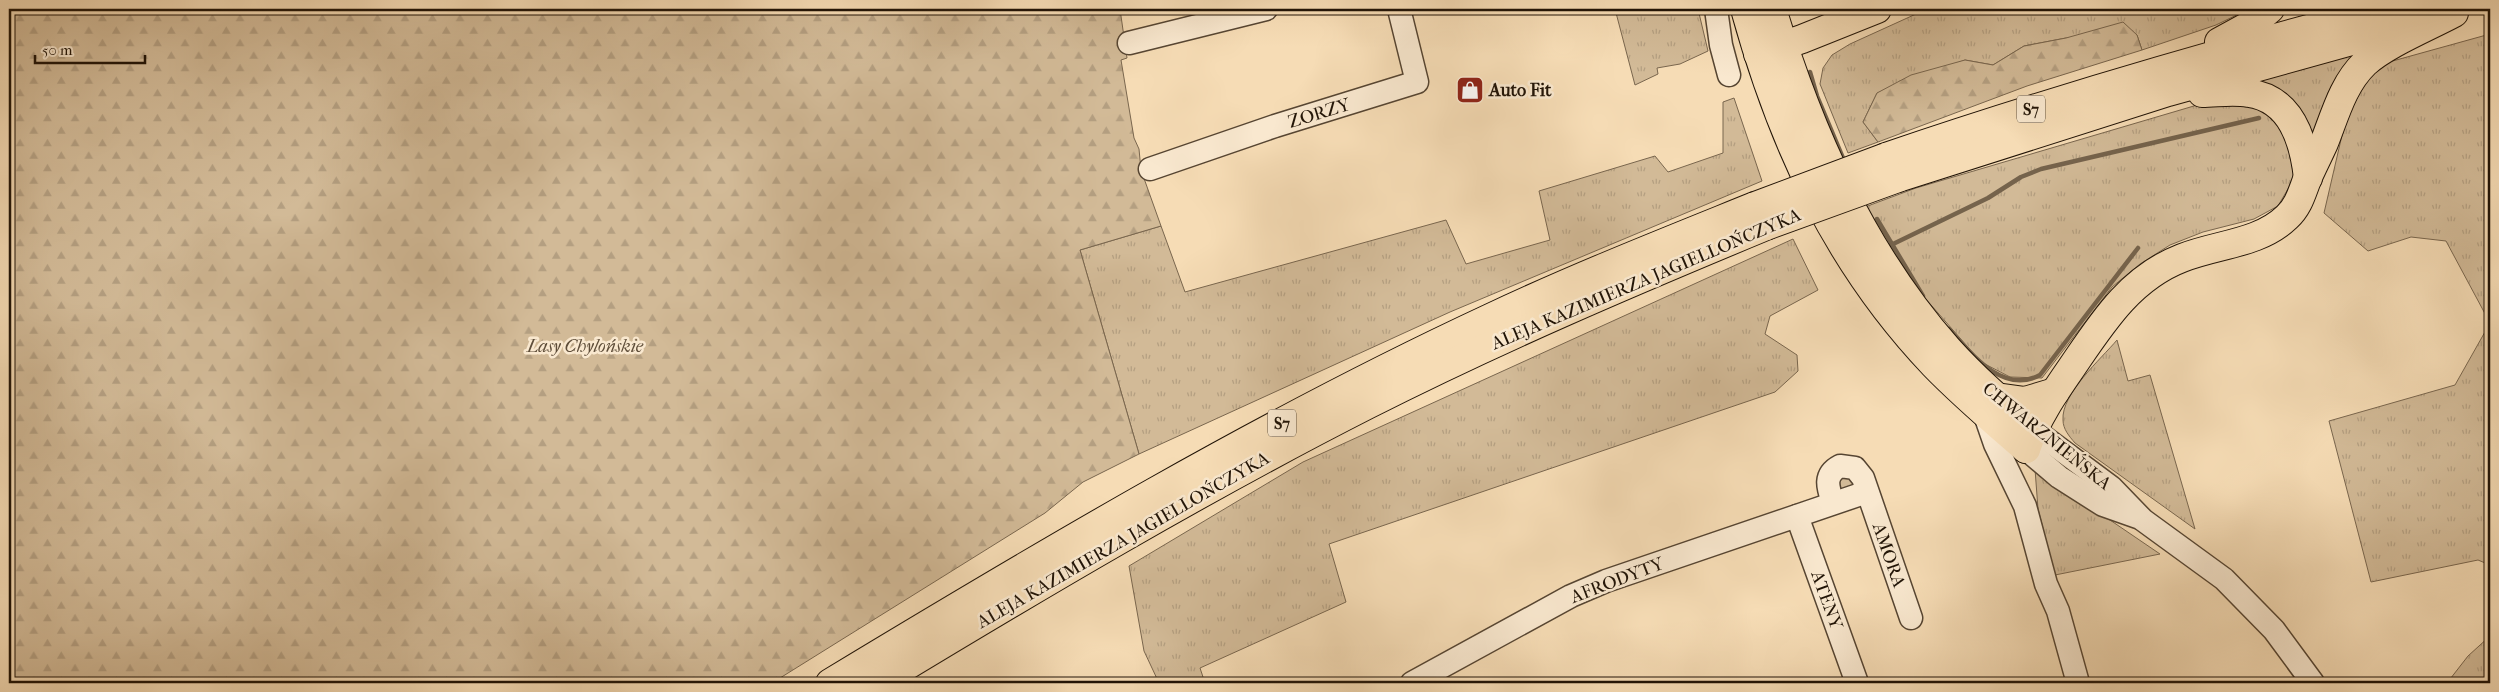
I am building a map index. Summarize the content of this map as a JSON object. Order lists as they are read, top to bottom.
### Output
{
  "streets": {
    "main road": ["S7", "ALEJA KAZIMIERZA JAGIELLOŃCZYKA", "CHWARZNIEŃSKA"],
    "street": [
      "ZORZY",
      "AMORA",
      "AFRODYTY",
      "ATENY"
    ]
  },
  "crossings": [
    ["AMORA", "AFRODYTY"],
    ["AFRODYTY", "ATENY"]
  ],
  "parks": ["Lasy Chylońskie"],
  "places": {
    "shop": ["Auto Fit"]
  },
  "scale_bar": "50 m"
}
